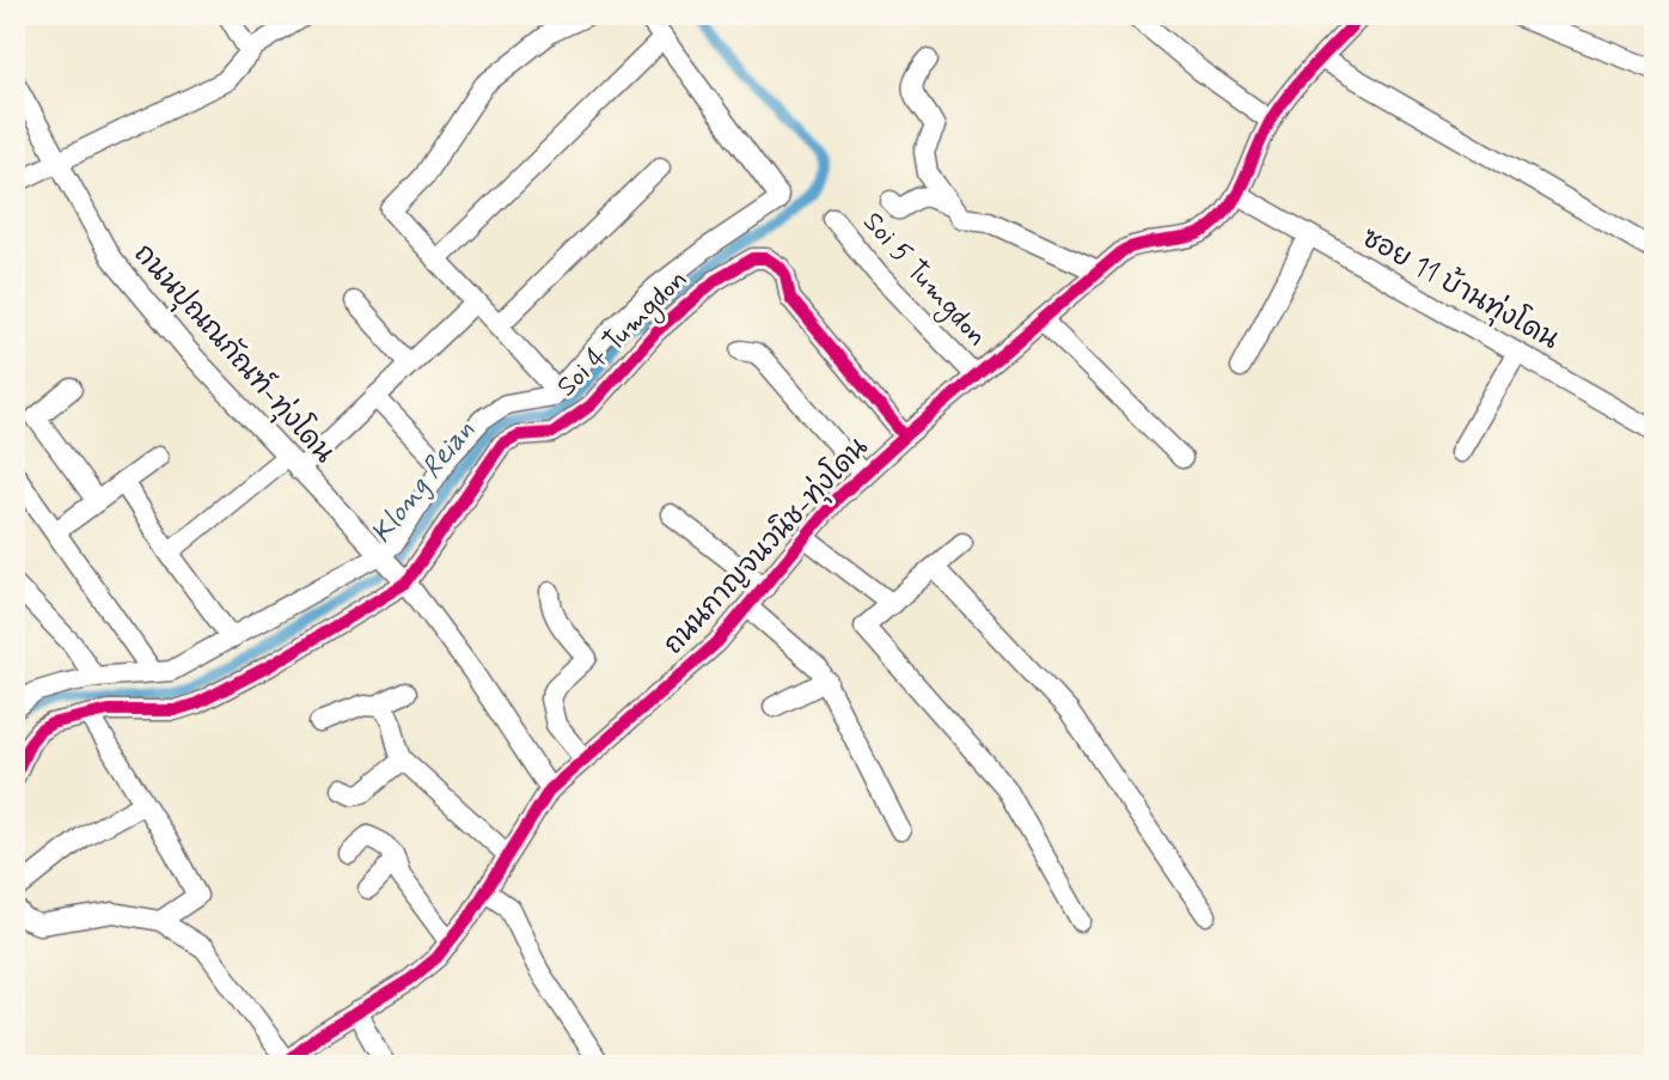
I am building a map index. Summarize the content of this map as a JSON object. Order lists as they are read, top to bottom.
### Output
{
  "streets": {
    "street": [
      "Soi 5 Tumgdon",
      "ซอย 11 บ้านทุ่งโดน",
      "Soi 4 Tumgdon",
      "ถนนปุณณกัณฑ์-ทุ่งโดน",
      "ถนนกาญจนวนิช-ทุ่งโดน"
    ]
  },
  "crossings": [
    ["Soi 5 Tumgdon", "ถนนกาญจนวนิช-ทุ่งโดน"],
    ["ซอย 11 บ้านทุ่งโดน", "ถนนกาญจนวนิช-ทุ่งโดน"],
    ["Soi 4 Tumgdon", "ถนนปุณณกัณฑ์-ทุ่งโดน"],
    ["Soi 4 Tumgdon", "ถนนกาญจนวนิช-ทุ่งโดน"],
    ["ถนนปุณณกัณฑ์-ทุ่งโดน", "ถนนกาญจนวนิช-ทุ่งโดน"]
  ],
  "water": ["Klong Reian"]
}
